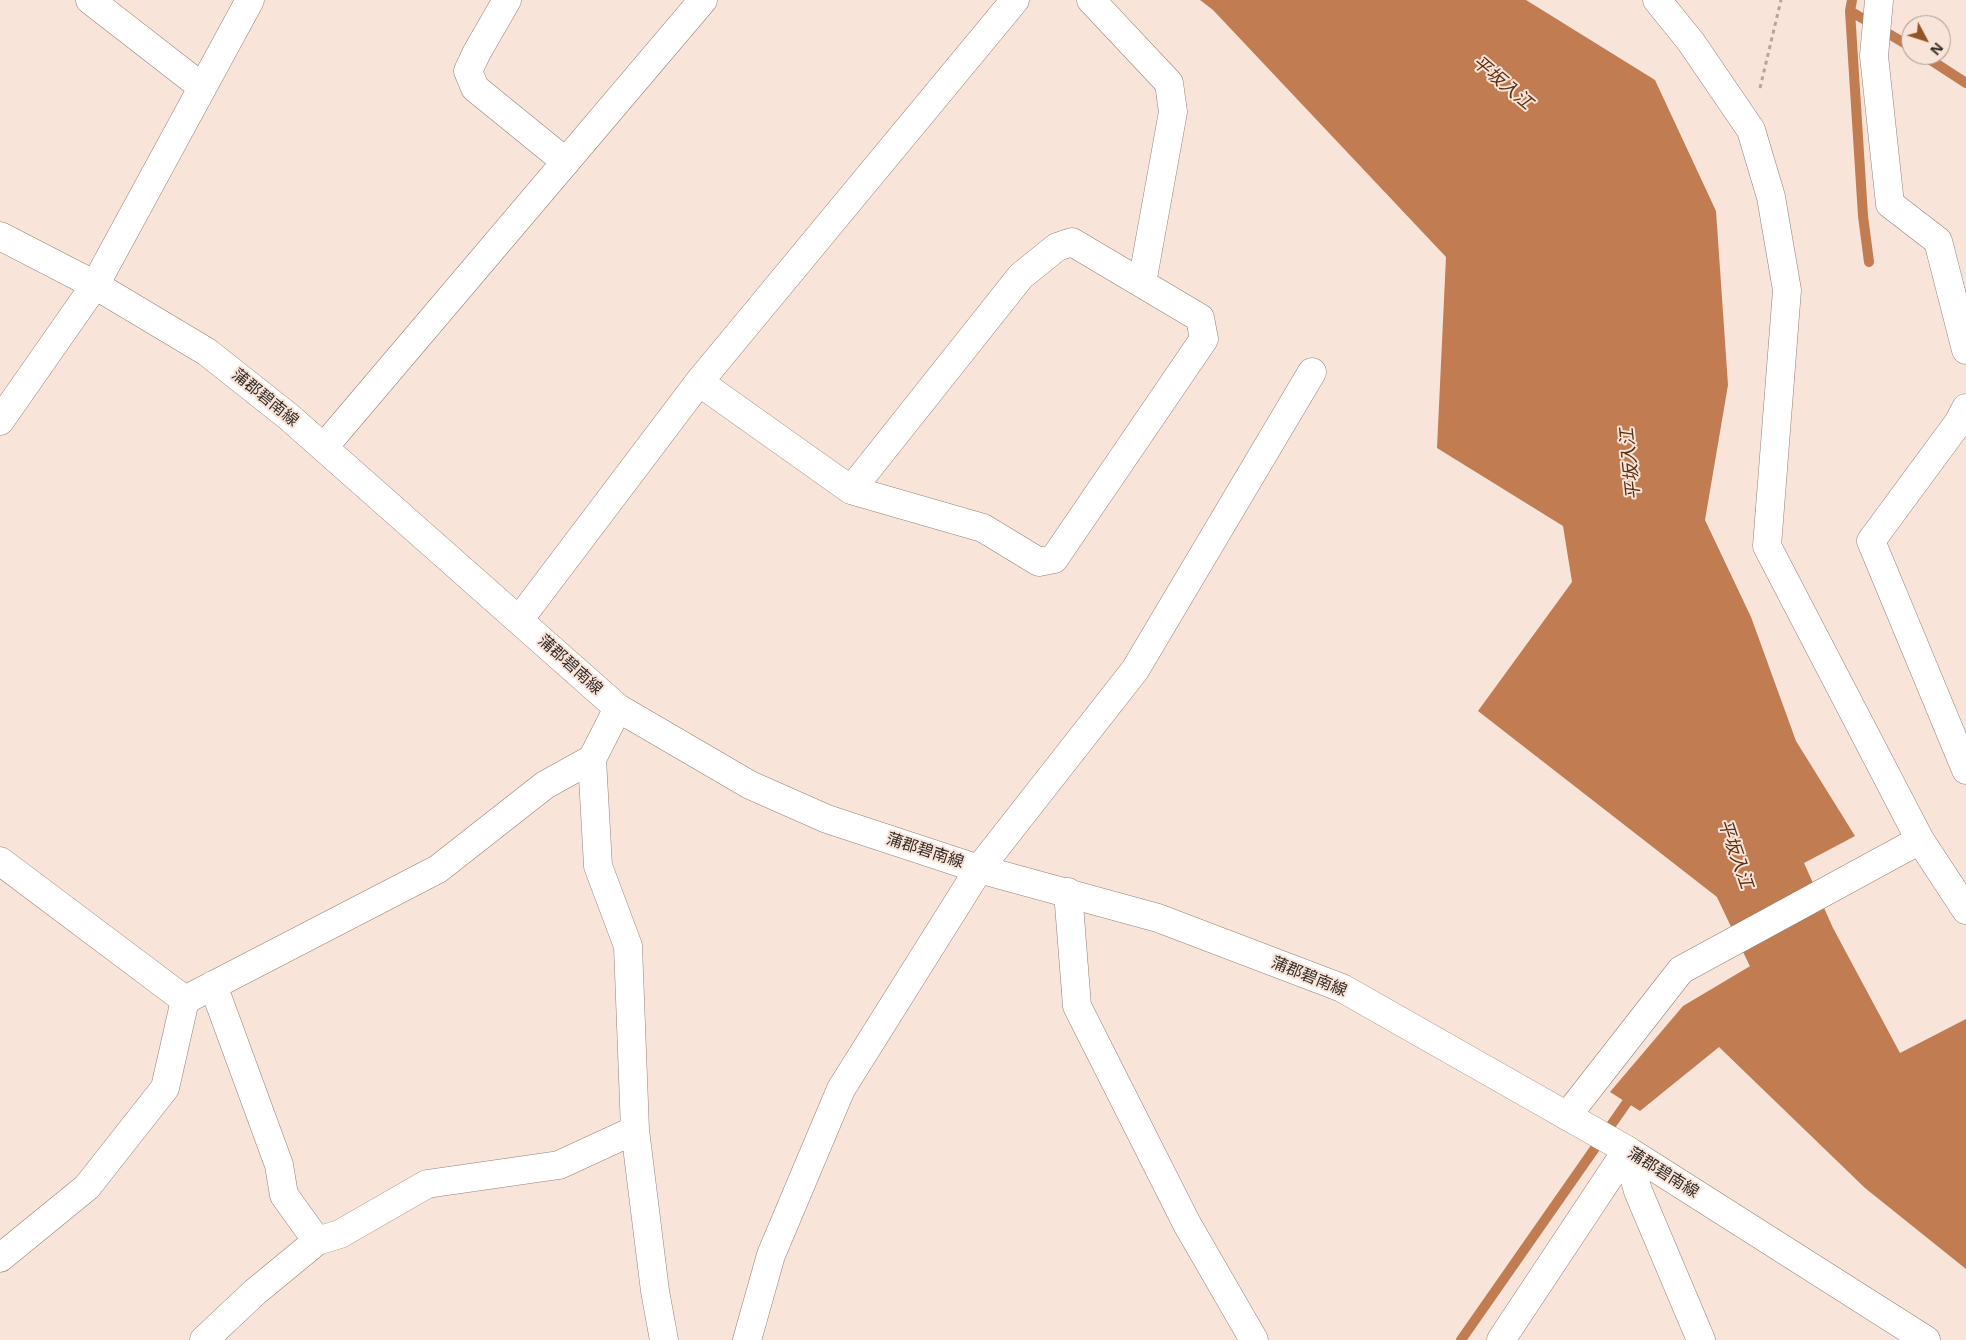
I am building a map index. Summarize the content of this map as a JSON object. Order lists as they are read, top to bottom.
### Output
{
  "streets": {
    "street": ["蒲郡碧南線"]
  },
  "water": ["平坂入江"],
  "north": "bottom right"
}
